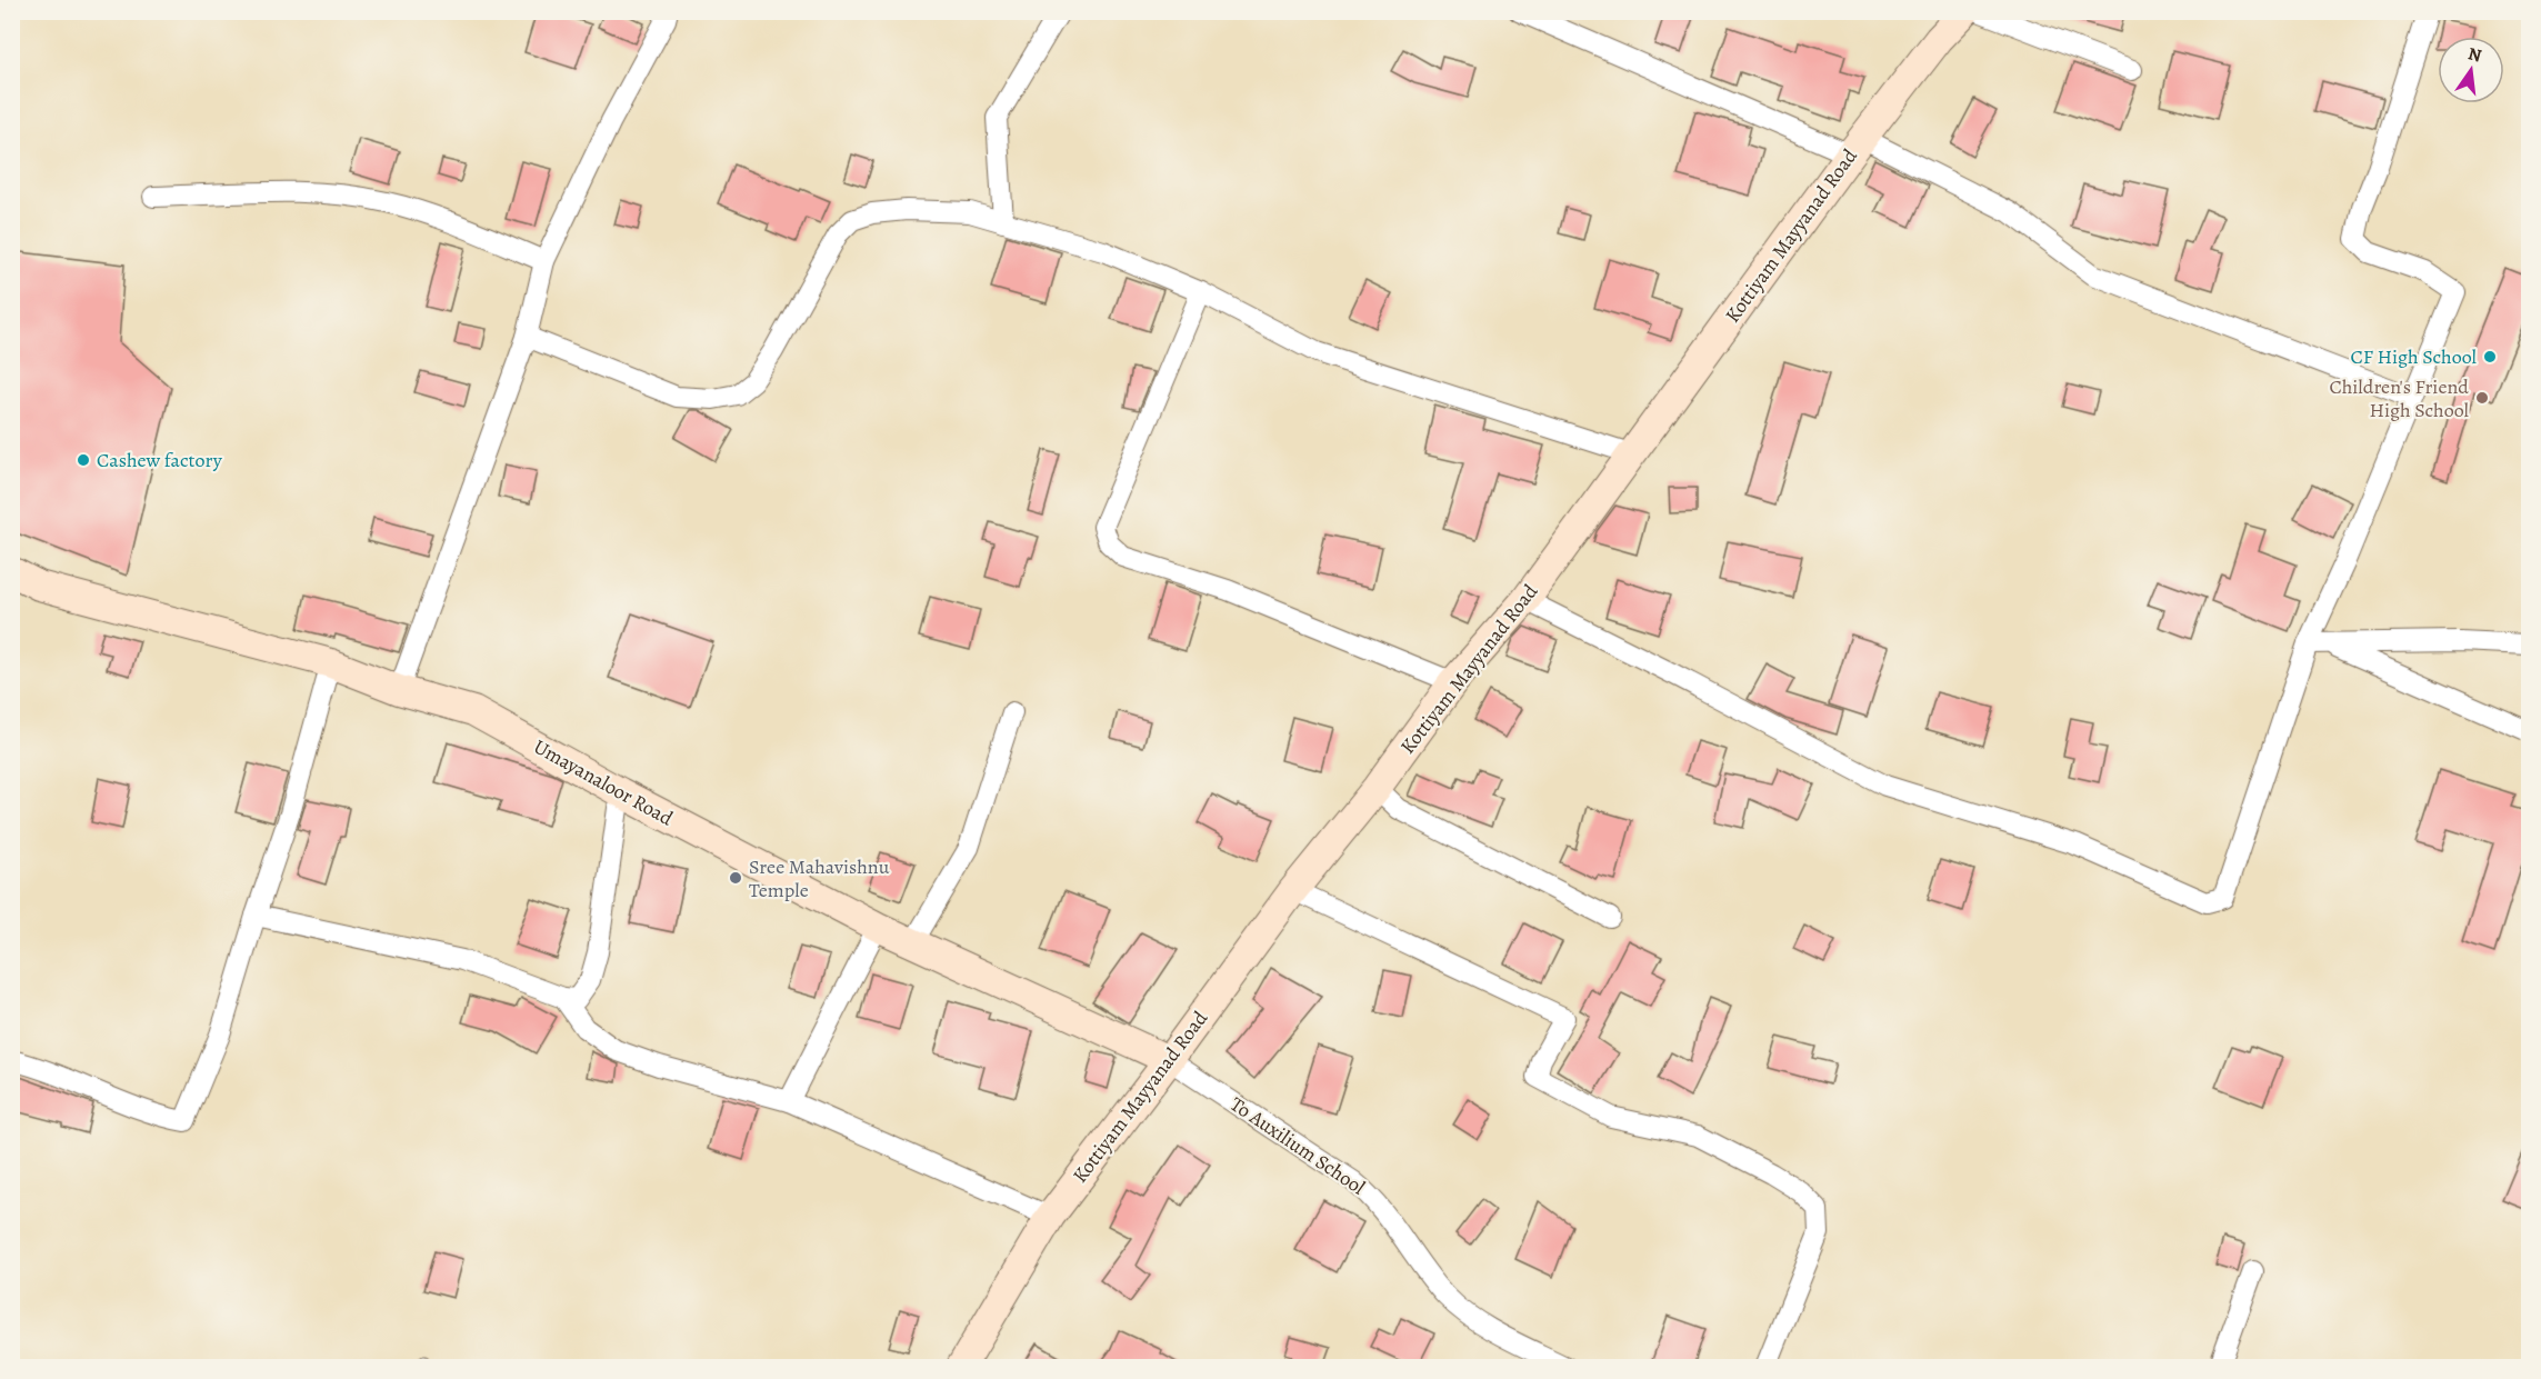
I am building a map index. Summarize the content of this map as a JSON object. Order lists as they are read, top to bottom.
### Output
{
  "streets": {
    "main road": ["Kottiyam Mayyanad Road", "Umayanaloor Road"],
    "street": ["To Auxilium School"]
  },
  "crossings": [
    ["Kottiyam Mayyanad Road", "Umayanaloor Road"],
    ["Kottiyam Mayyanad Road", "To Auxilium School"],
    ["Umayanaloor Road", "To Auxilium School"]
  ],
  "places": [
    "CF High School",
    "Children's Friend High School",
    "Cashew factory",
    "Sree Mahavishnu Temple"
  ],
  "north": "top"
}
